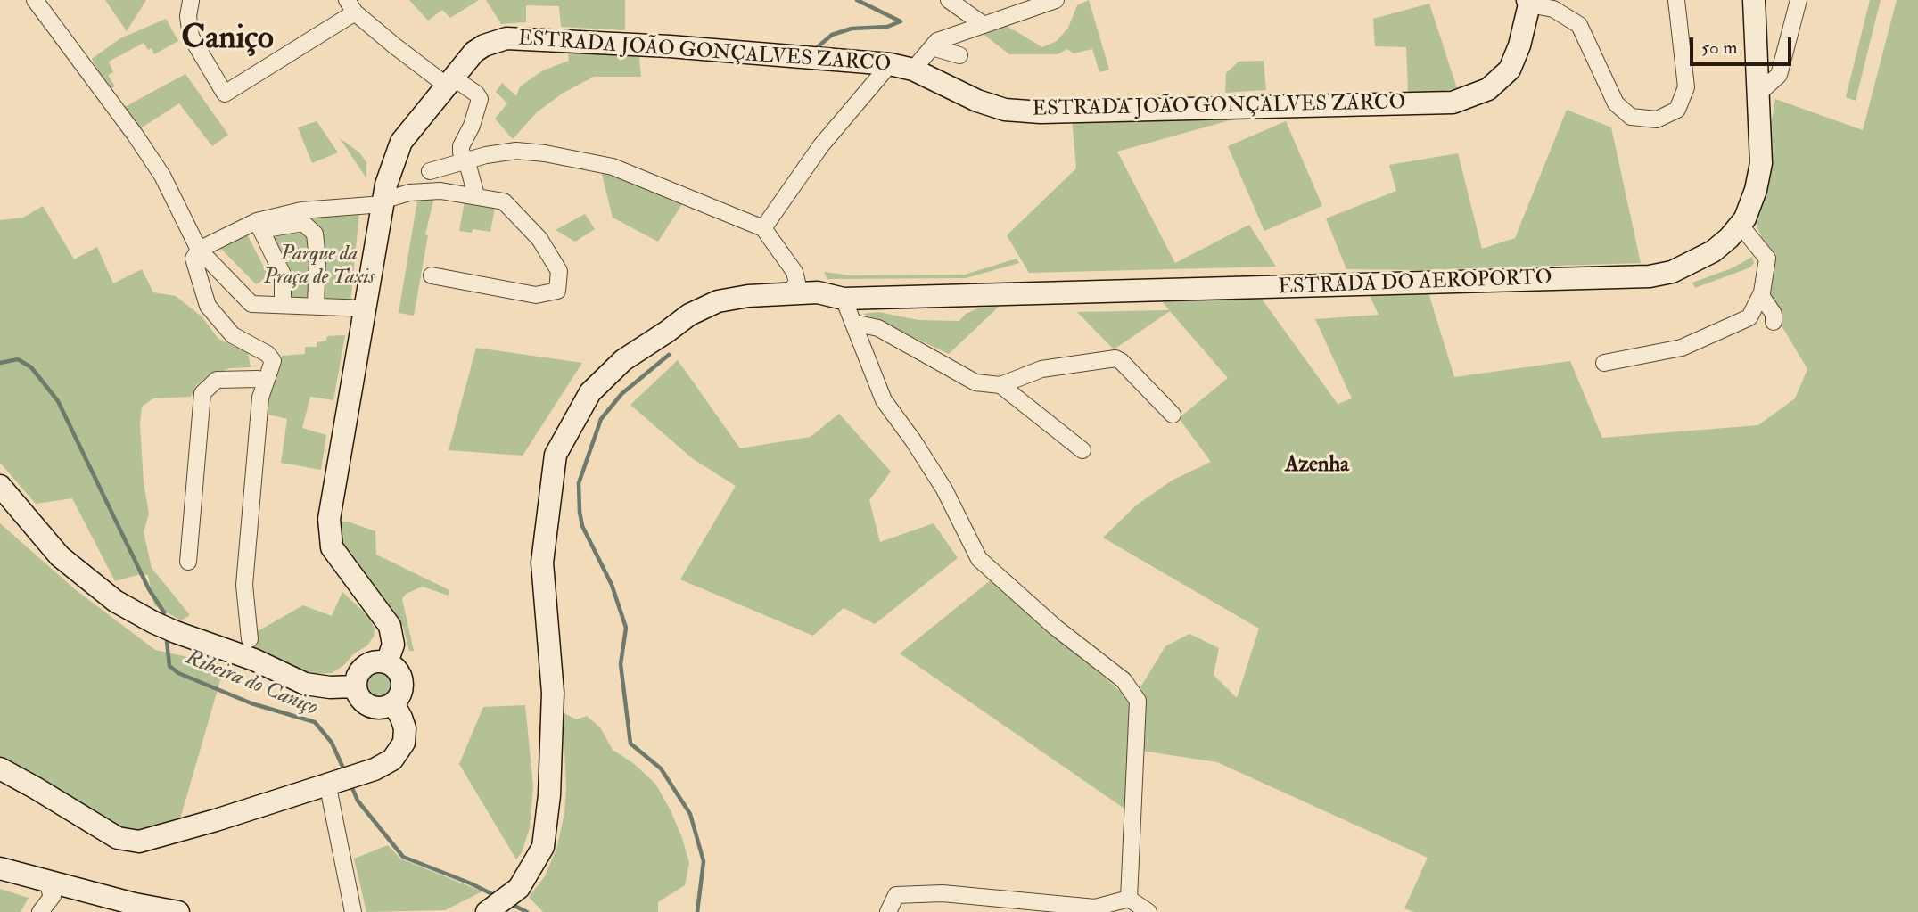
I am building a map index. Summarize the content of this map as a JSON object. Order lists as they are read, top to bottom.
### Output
{
  "streets": {
    "street": ["ESTRADA JOÃO GONÇALVES ZARCO", "ESTRADA DO AEROPORTO"]
  },
  "districts": ["Caniço", "Azenha"],
  "water": ["Ribeira do Caniço"],
  "parks": ["Parque da Praça de Taxis"],
  "scale_bar": "50 m"
}
